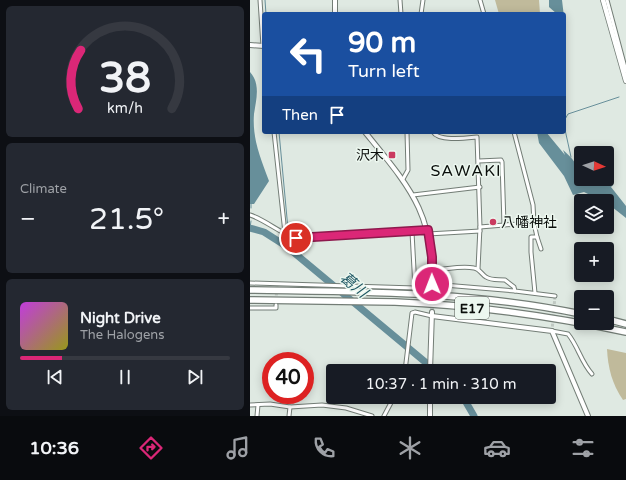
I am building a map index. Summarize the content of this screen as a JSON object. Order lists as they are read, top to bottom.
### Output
{
  "streets": {
    "highway": ["E17"]
  },
  "districts": ["SAWAKI"],
  "water": ["葛川"],
  "places": {
    "transit": ["沢木"],
    "other": ["八幡神社"]
  },
  "north": "right",
  "page": {
    "turn": ["90 m", "Turn left"],
    "then": "Then",
    "tile": "Climate",
    "map_buttons": ["+", "−"],
    "heat": ["−", "21.5°", "+"],
    "song": ["Night Drive", "The Halogens"],
    "limit": "40",
    "trip": "10:37 · 1 min · 310 m",
    "tabs": "10:36",
    "gauge": ["38", "km/h"]
  }
}
